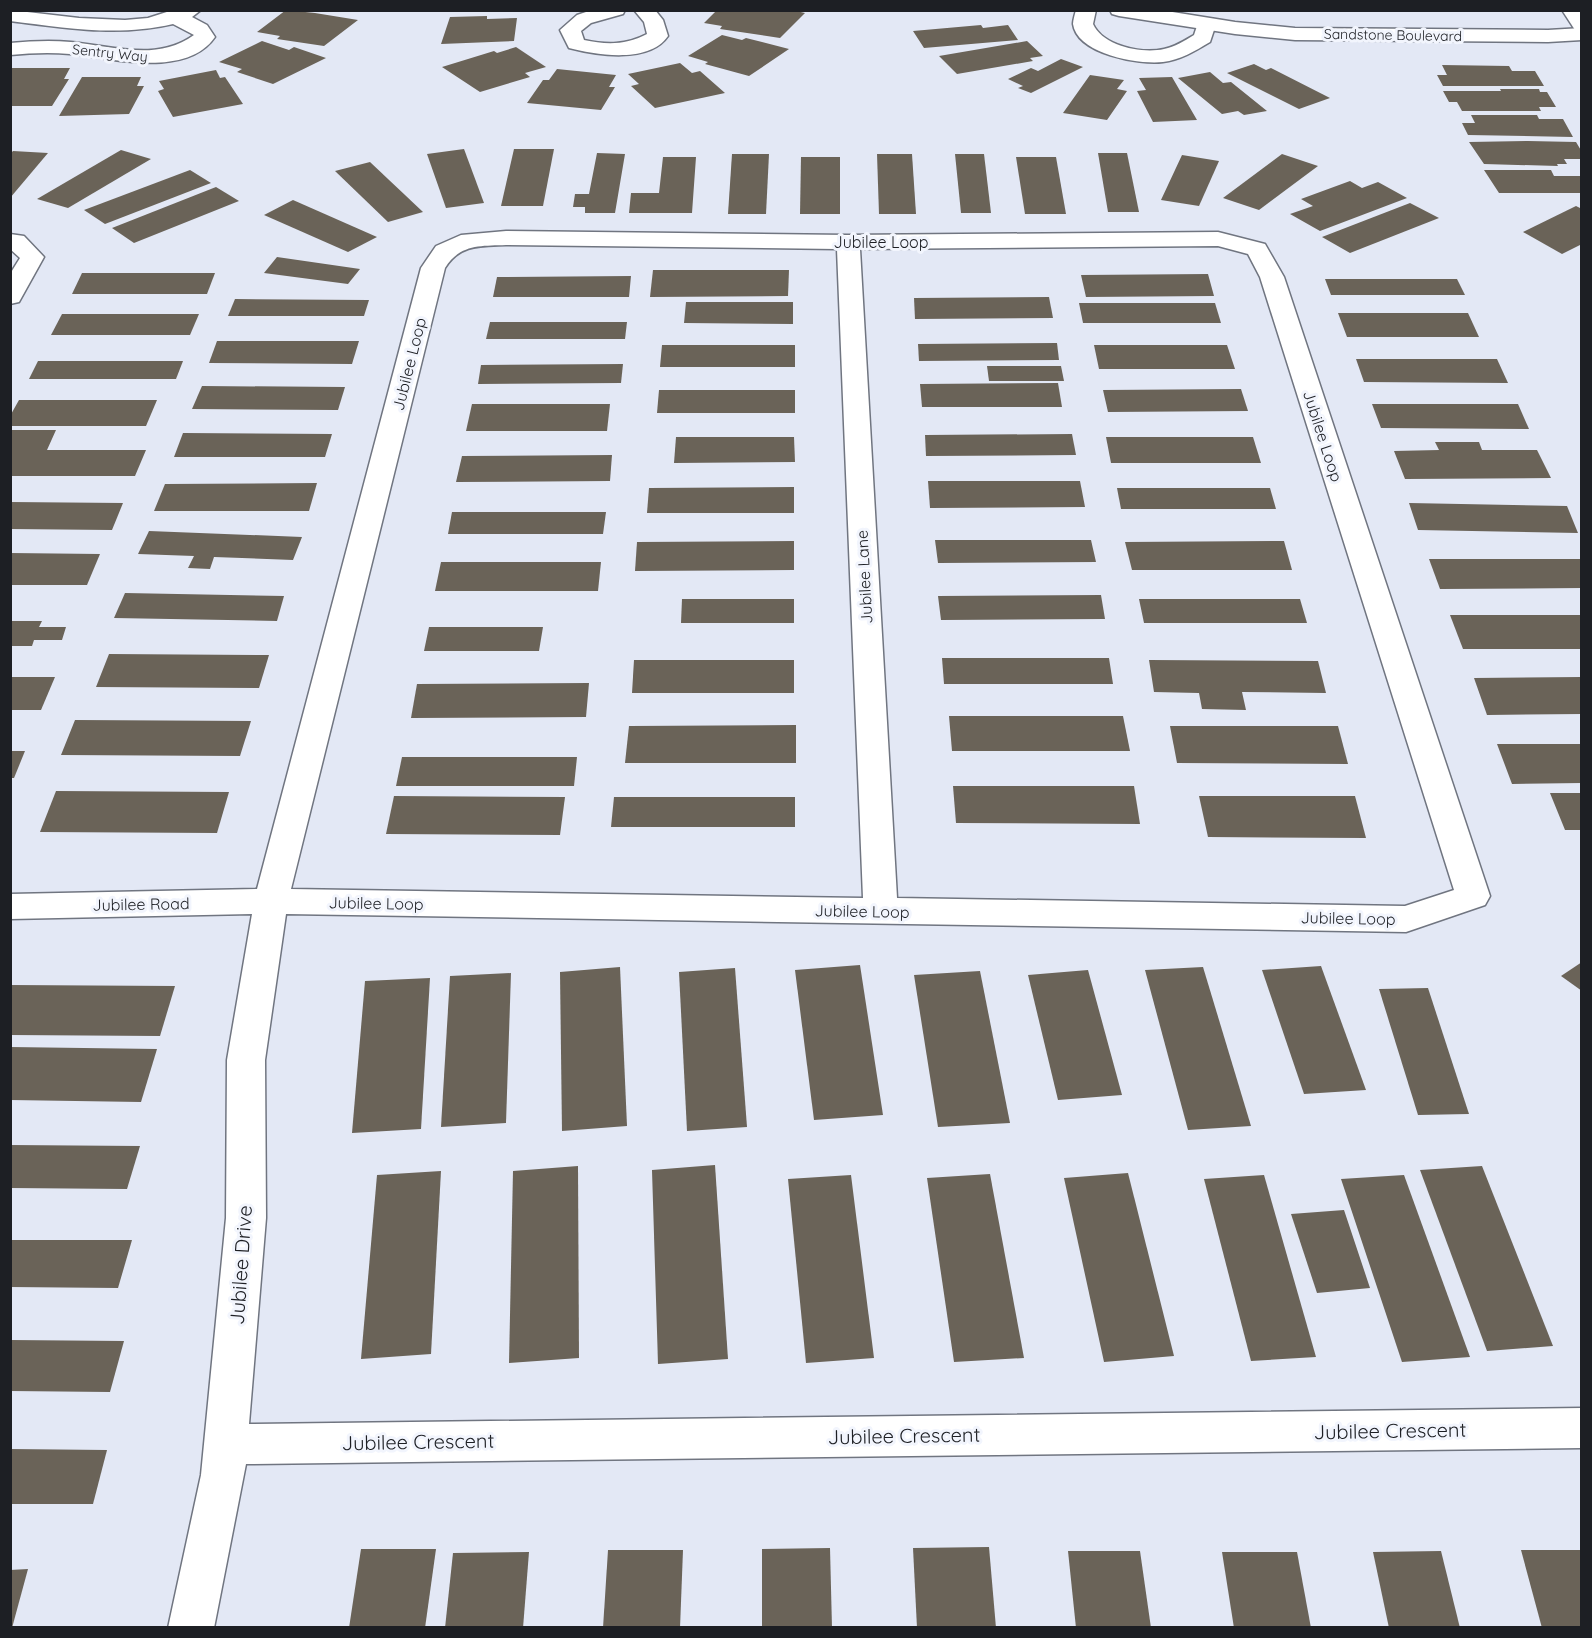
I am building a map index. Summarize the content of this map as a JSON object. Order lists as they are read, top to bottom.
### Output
{
  "streets": {
    "street": [
      "Sandstone Boulevard",
      "Sentry Way",
      "Jubilee Loop",
      "Jubilee Lane",
      "Jubilee Road",
      "Jubilee Drive",
      "Jubilee Crescent"
    ]
  },
  "crossings": [
    ["Jubilee Loop", "Jubilee Lane"],
    ["Jubilee Loop", "Jubilee Road"],
    ["Jubilee Loop", "Jubilee Drive"],
    ["Jubilee Road", "Jubilee Drive"],
    ["Jubilee Drive", "Jubilee Crescent"]
  ]
}
